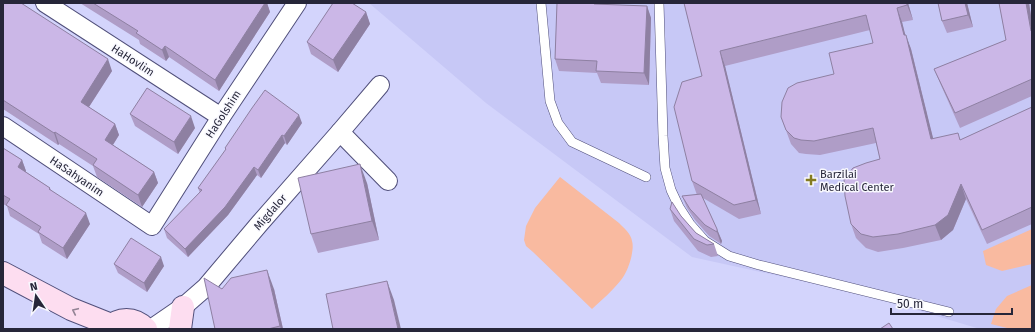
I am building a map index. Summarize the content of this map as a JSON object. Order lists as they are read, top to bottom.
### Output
{
  "streets": {
    "street": [
      "HaHovlim",
      "HaGolshim",
      "HaSahyanim",
      "Migdalor"
    ]
  },
  "crossings": [
    ["HaHovlim", "HaGolshim"],
    ["HaGolshim", "HaSahyanim"]
  ],
  "places": {
    "health": ["Barzilai Medical Center"]
  },
  "scale_bar": "50 m",
  "north": "top"
}
